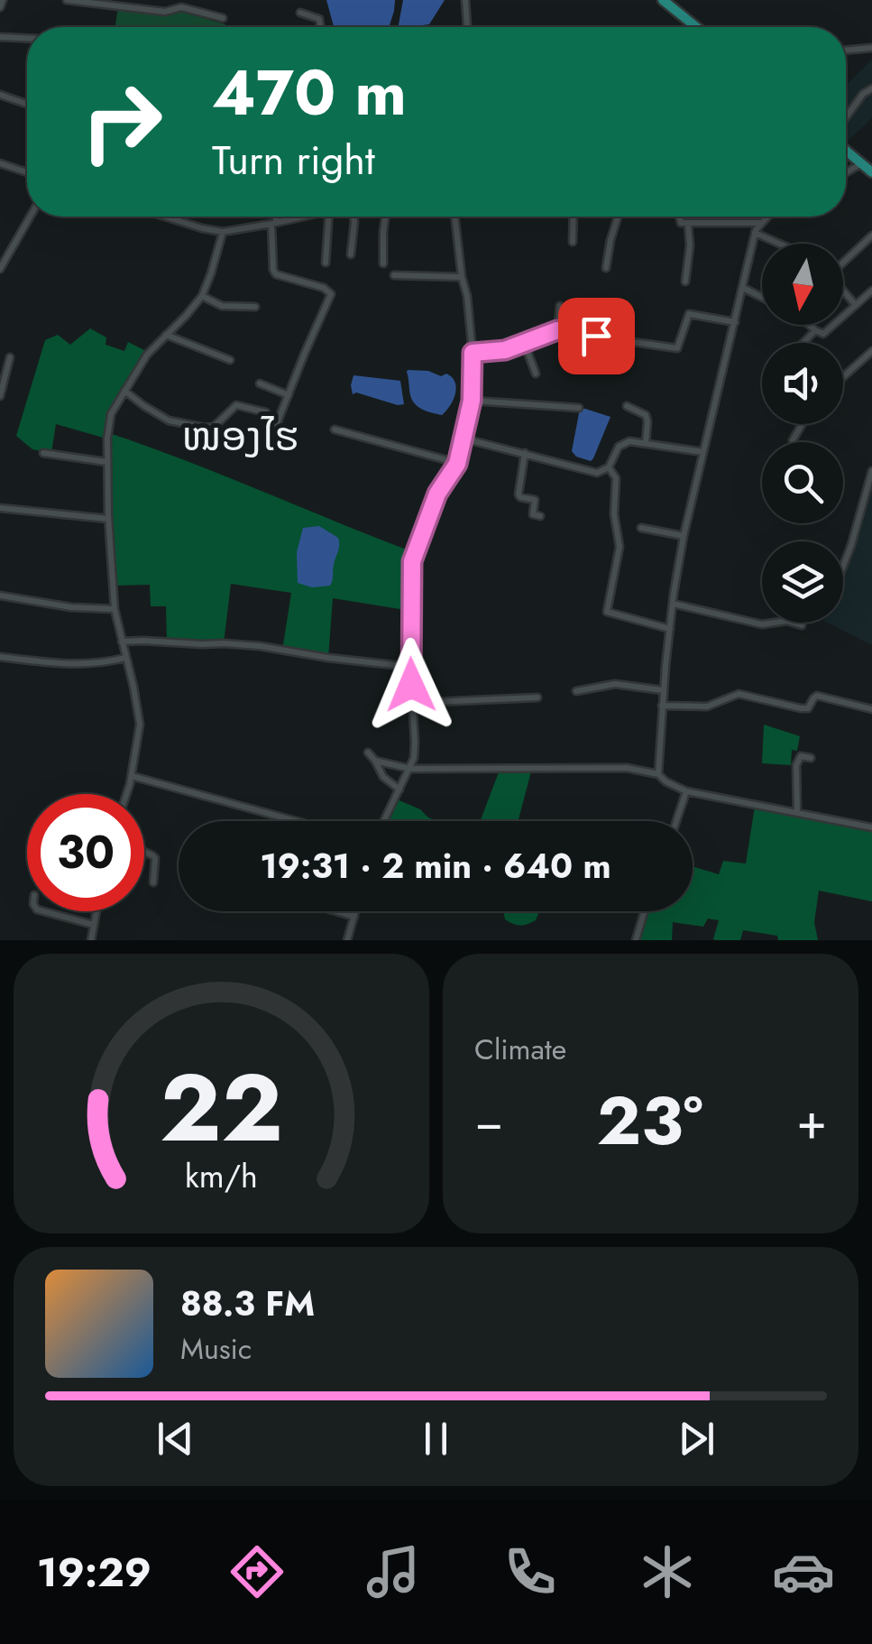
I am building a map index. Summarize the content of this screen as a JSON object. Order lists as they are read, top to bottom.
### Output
{
  "districts": ["ໜອງໄຮ"],
  "north": "bottom",
  "page": {
    "turn": ["470 m", "Turn right"],
    "limit": "30",
    "trip": "19:31 · 2 min · 640 m",
    "tile": "Climate",
    "heat": ["−", "23°", "+"],
    "song": ["88.3 FM", "Music"],
    "tabs": "19:29",
    "gauge": ["22", "km/h"]
  }
}
